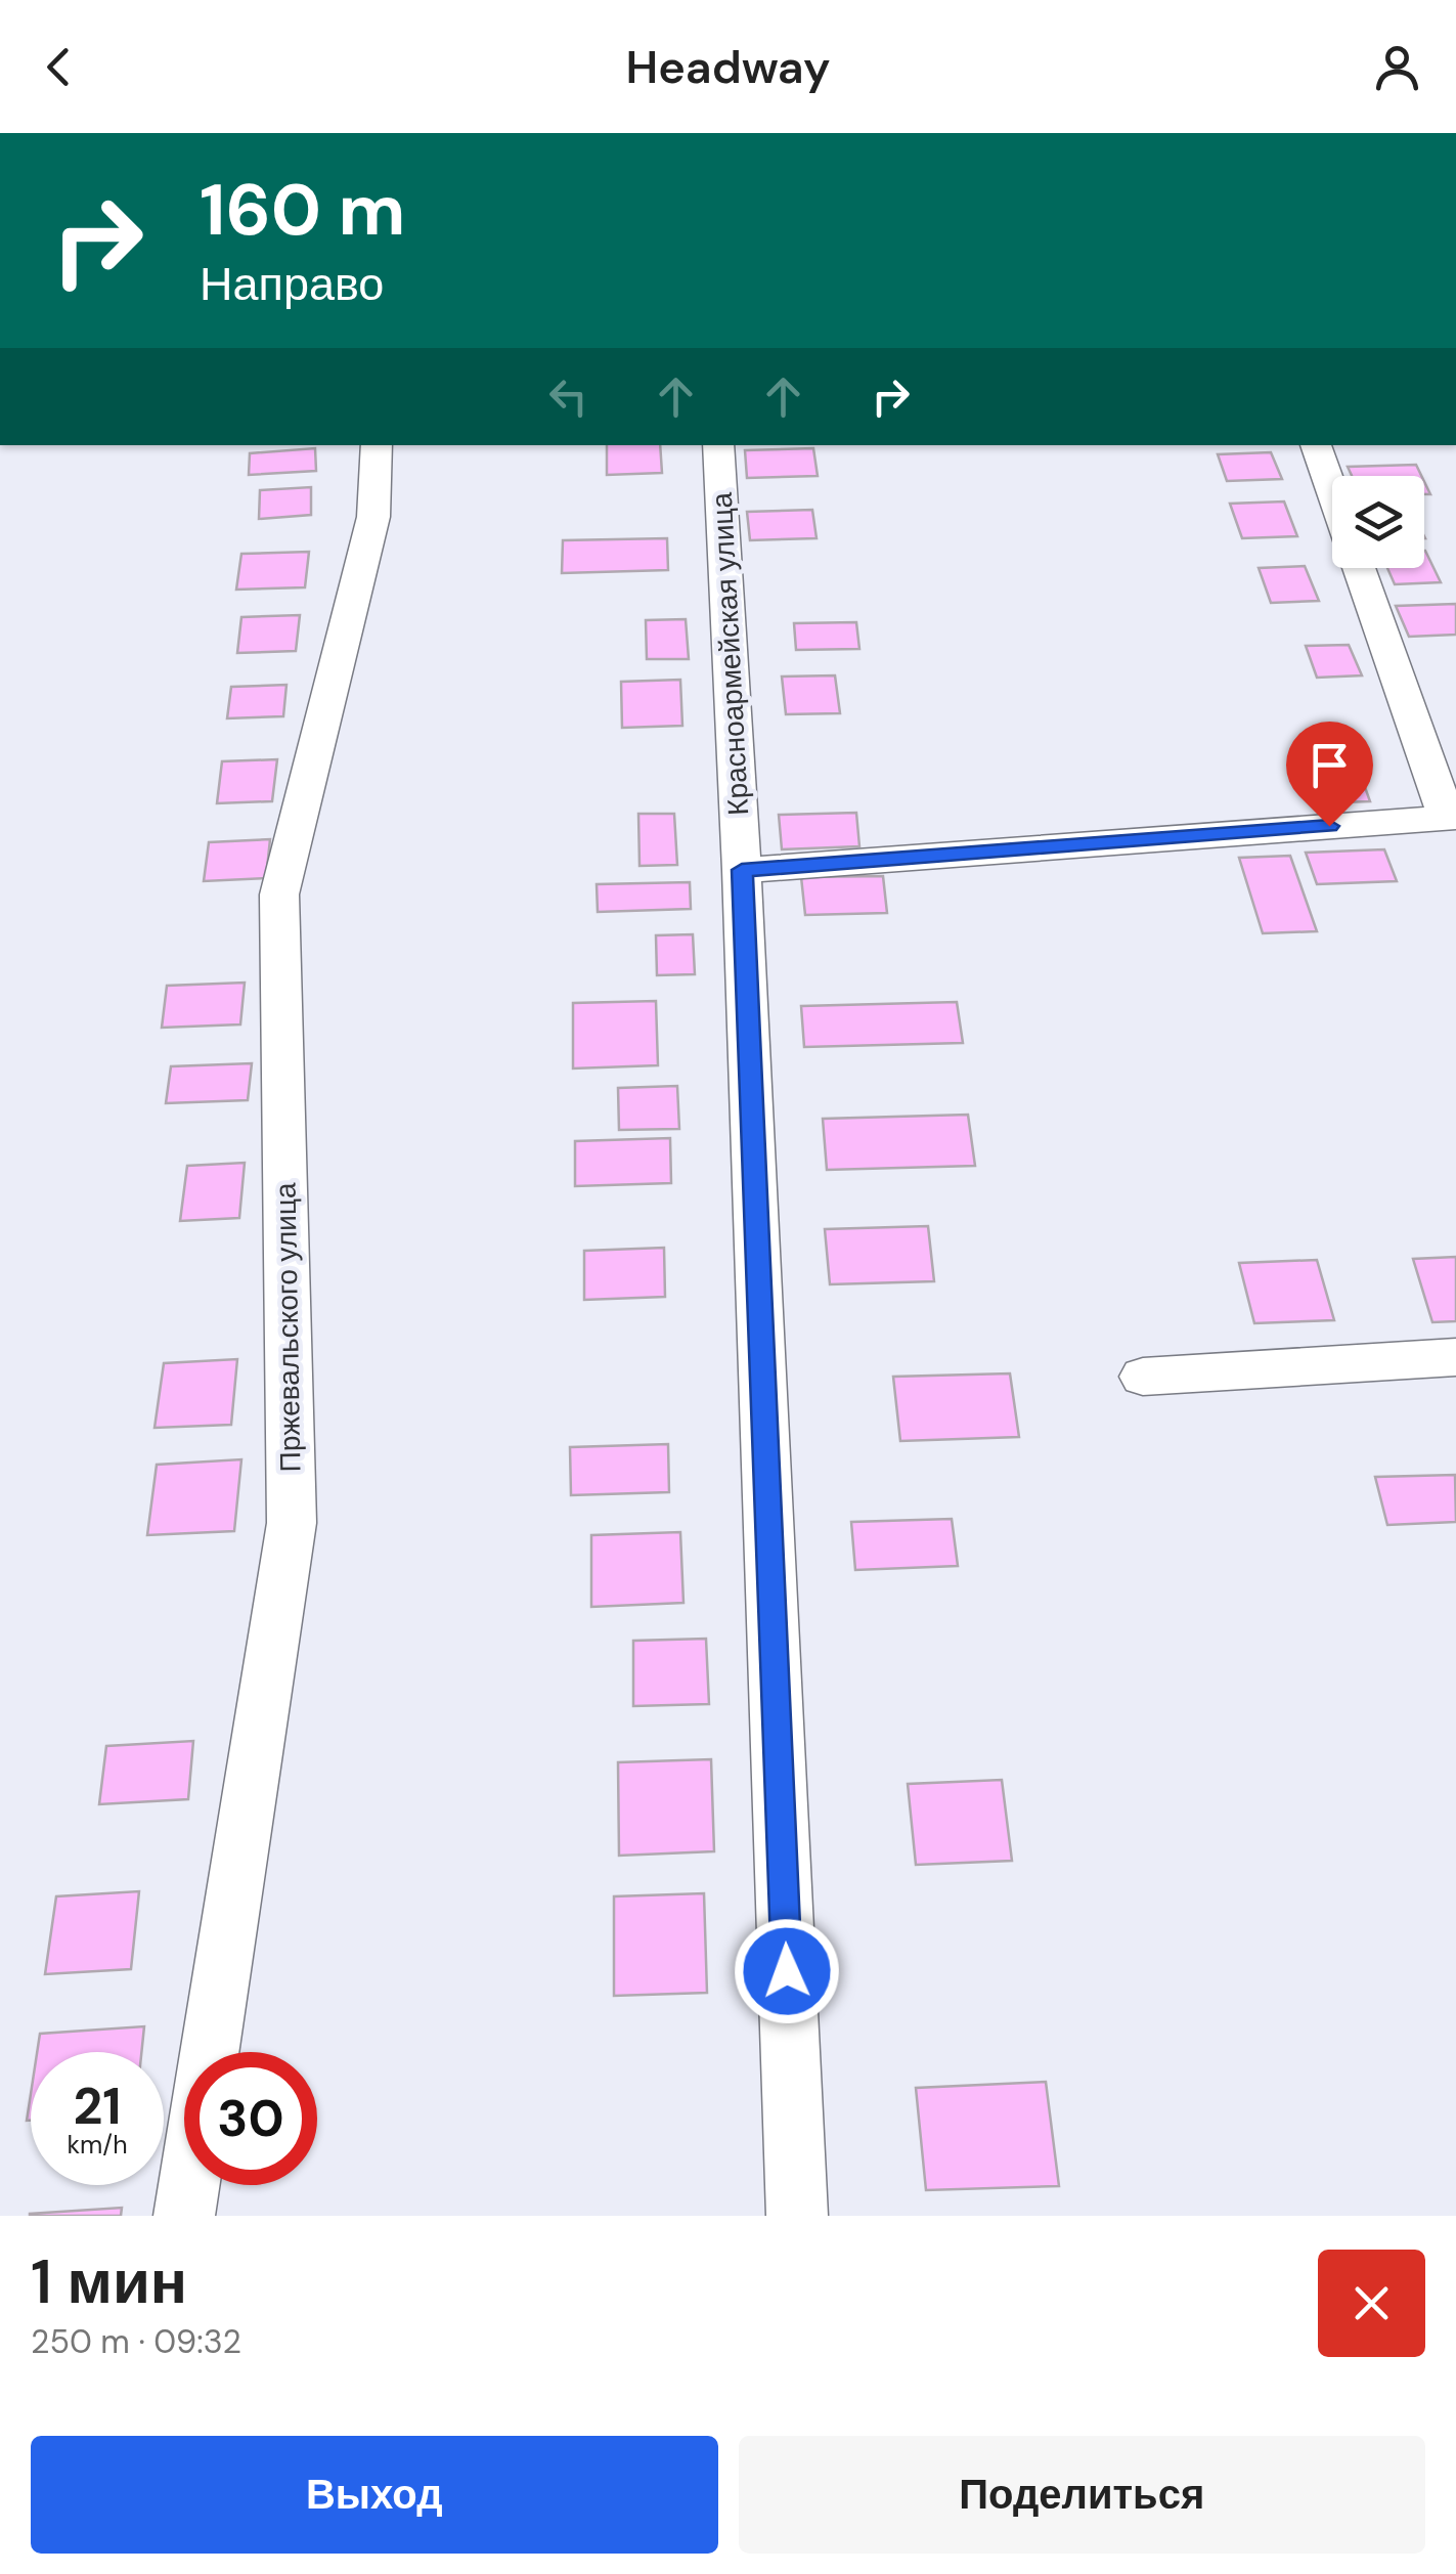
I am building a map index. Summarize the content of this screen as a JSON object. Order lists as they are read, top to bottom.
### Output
{
  "streets": {
    "street": ["Красноармейская улица", "Пржевальского улица"]
  },
  "page": {
    "header": "Headway",
    "turn": ["160 m", "Направо"],
    "speed": "21 km/h",
    "limit": "30",
    "heading": ["1 мин", "250 m · 09:32"],
    "buttons": ["Выход", "Поделиться"]
  }
}
